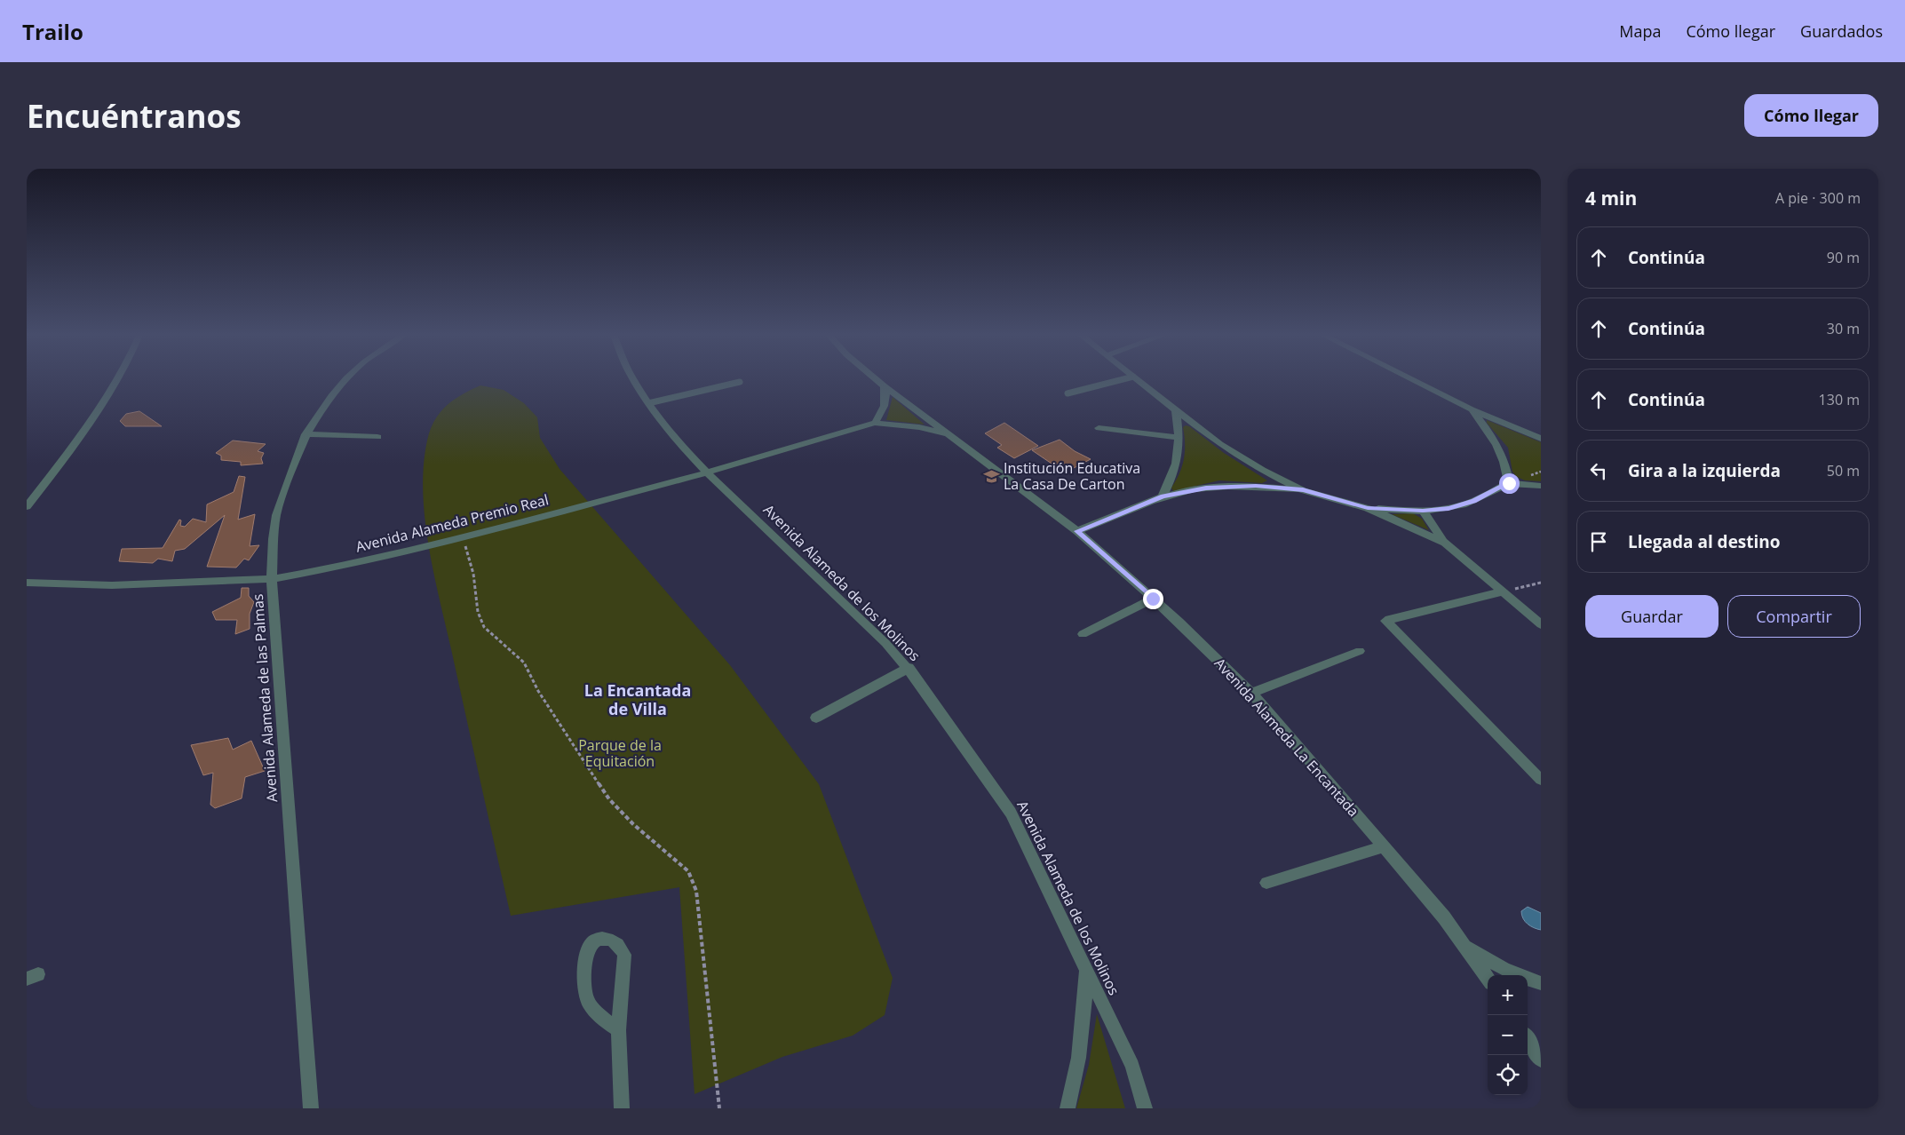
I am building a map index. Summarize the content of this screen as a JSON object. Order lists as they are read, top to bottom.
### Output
{
  "streets": {
    "street": [
      "Avenida Alameda Premio Real",
      "Avenida Alameda de los Molinos",
      "Avenida Alameda de las Palmas",
      "Avenida Alameda La Encantada"
    ]
  },
  "crossings": [
    ["Avenida Alameda Premio Real", "Avenida Alameda de los Molinos"],
    ["Avenida Alameda Premio Real", "Avenida Alameda de las Palmas"],
    ["Avenida Alameda Premio Real", "Avenida Alameda La Encantada"]
  ],
  "districts": ["La Encantada de Villa"],
  "parks": ["Parque de la Equitación"],
  "places": {
    "school or university": ["Institución Educativa La Casa De Carton"]
  },
  "page": {
    "header": "Trailo",
    "nav": ["Mapa", "Cómo llegar", "Guardados"],
    "buttons": [
      "Cómo llegar",
      ["Guardar", "Compartir"]
    ],
    "title": "Encuéntranos",
    "heading": ["4 min", "A pie · 300 m"],
    "list": [
      ["Continúa", "90 m"],
      ["Continúa", "30 m"],
      ["Continúa", "130 m"],
      ["Gira a la izquierda", "50 m"],
      "Llegada al destino"
    ],
    "map_buttons": ["+", "−"]
  }
}
